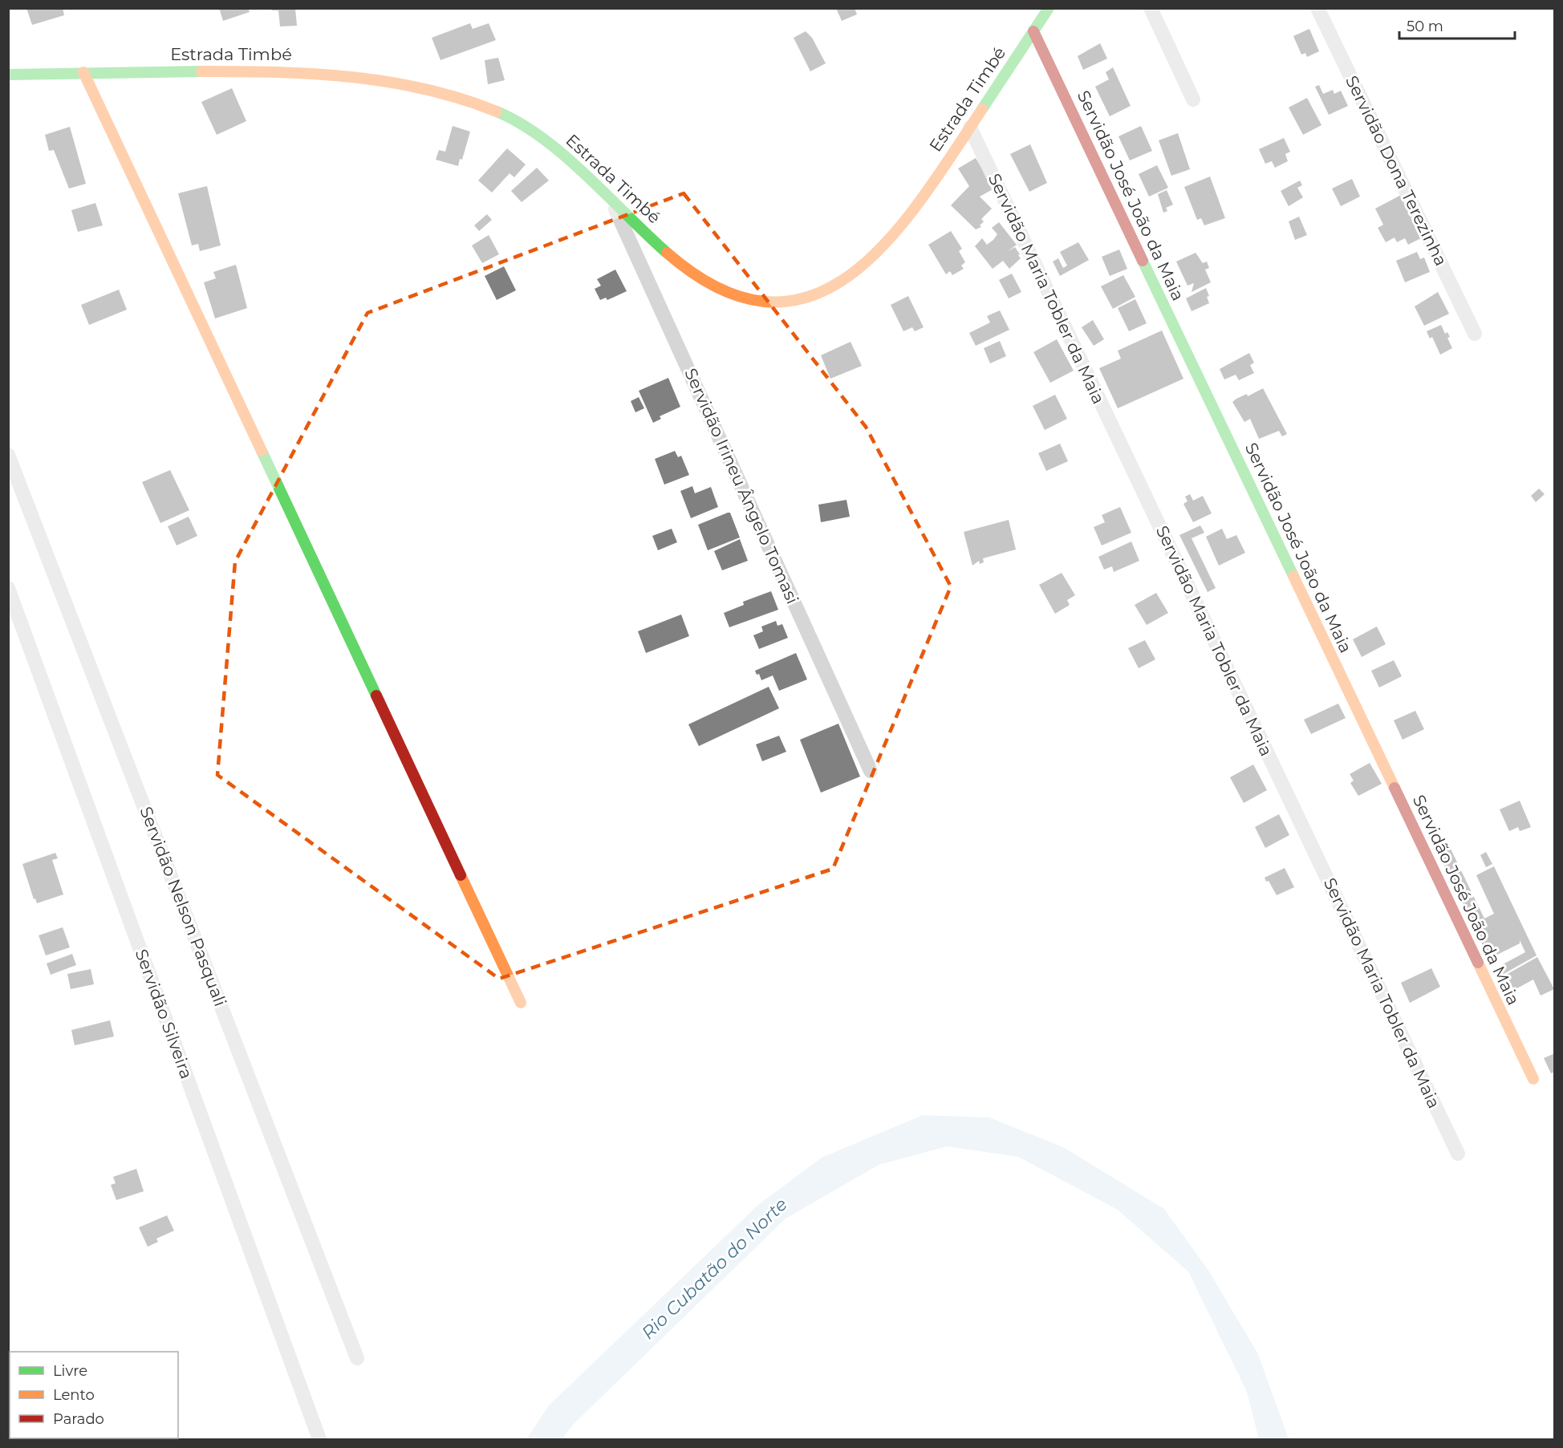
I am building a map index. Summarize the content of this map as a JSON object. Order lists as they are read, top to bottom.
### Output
{
  "streets": {
    "street": [
      "Estrada Timbé",
      "Servidão Dona Terezinha",
      "Servidão José João da Maia",
      "Servidão Maria Tobler da Maia",
      "Servidão Irineu Ângelo Tomasi",
      "Servidão Nelson Pasquali",
      "Servidão Silveira"
    ]
  },
  "crossings": [
    ["Estrada Timbé", "Servidão José João da Maia"],
    ["Estrada Timbé", "Servidão Maria Tobler da Maia"],
    ["Estrada Timbé", "Servidão Irineu Ângelo Tomasi"]
  ],
  "water": ["Rio Cubatão do Norte"],
  "legend": ["Livre", "Lento", "Parado"],
  "scale_bar": "50 m"
}
